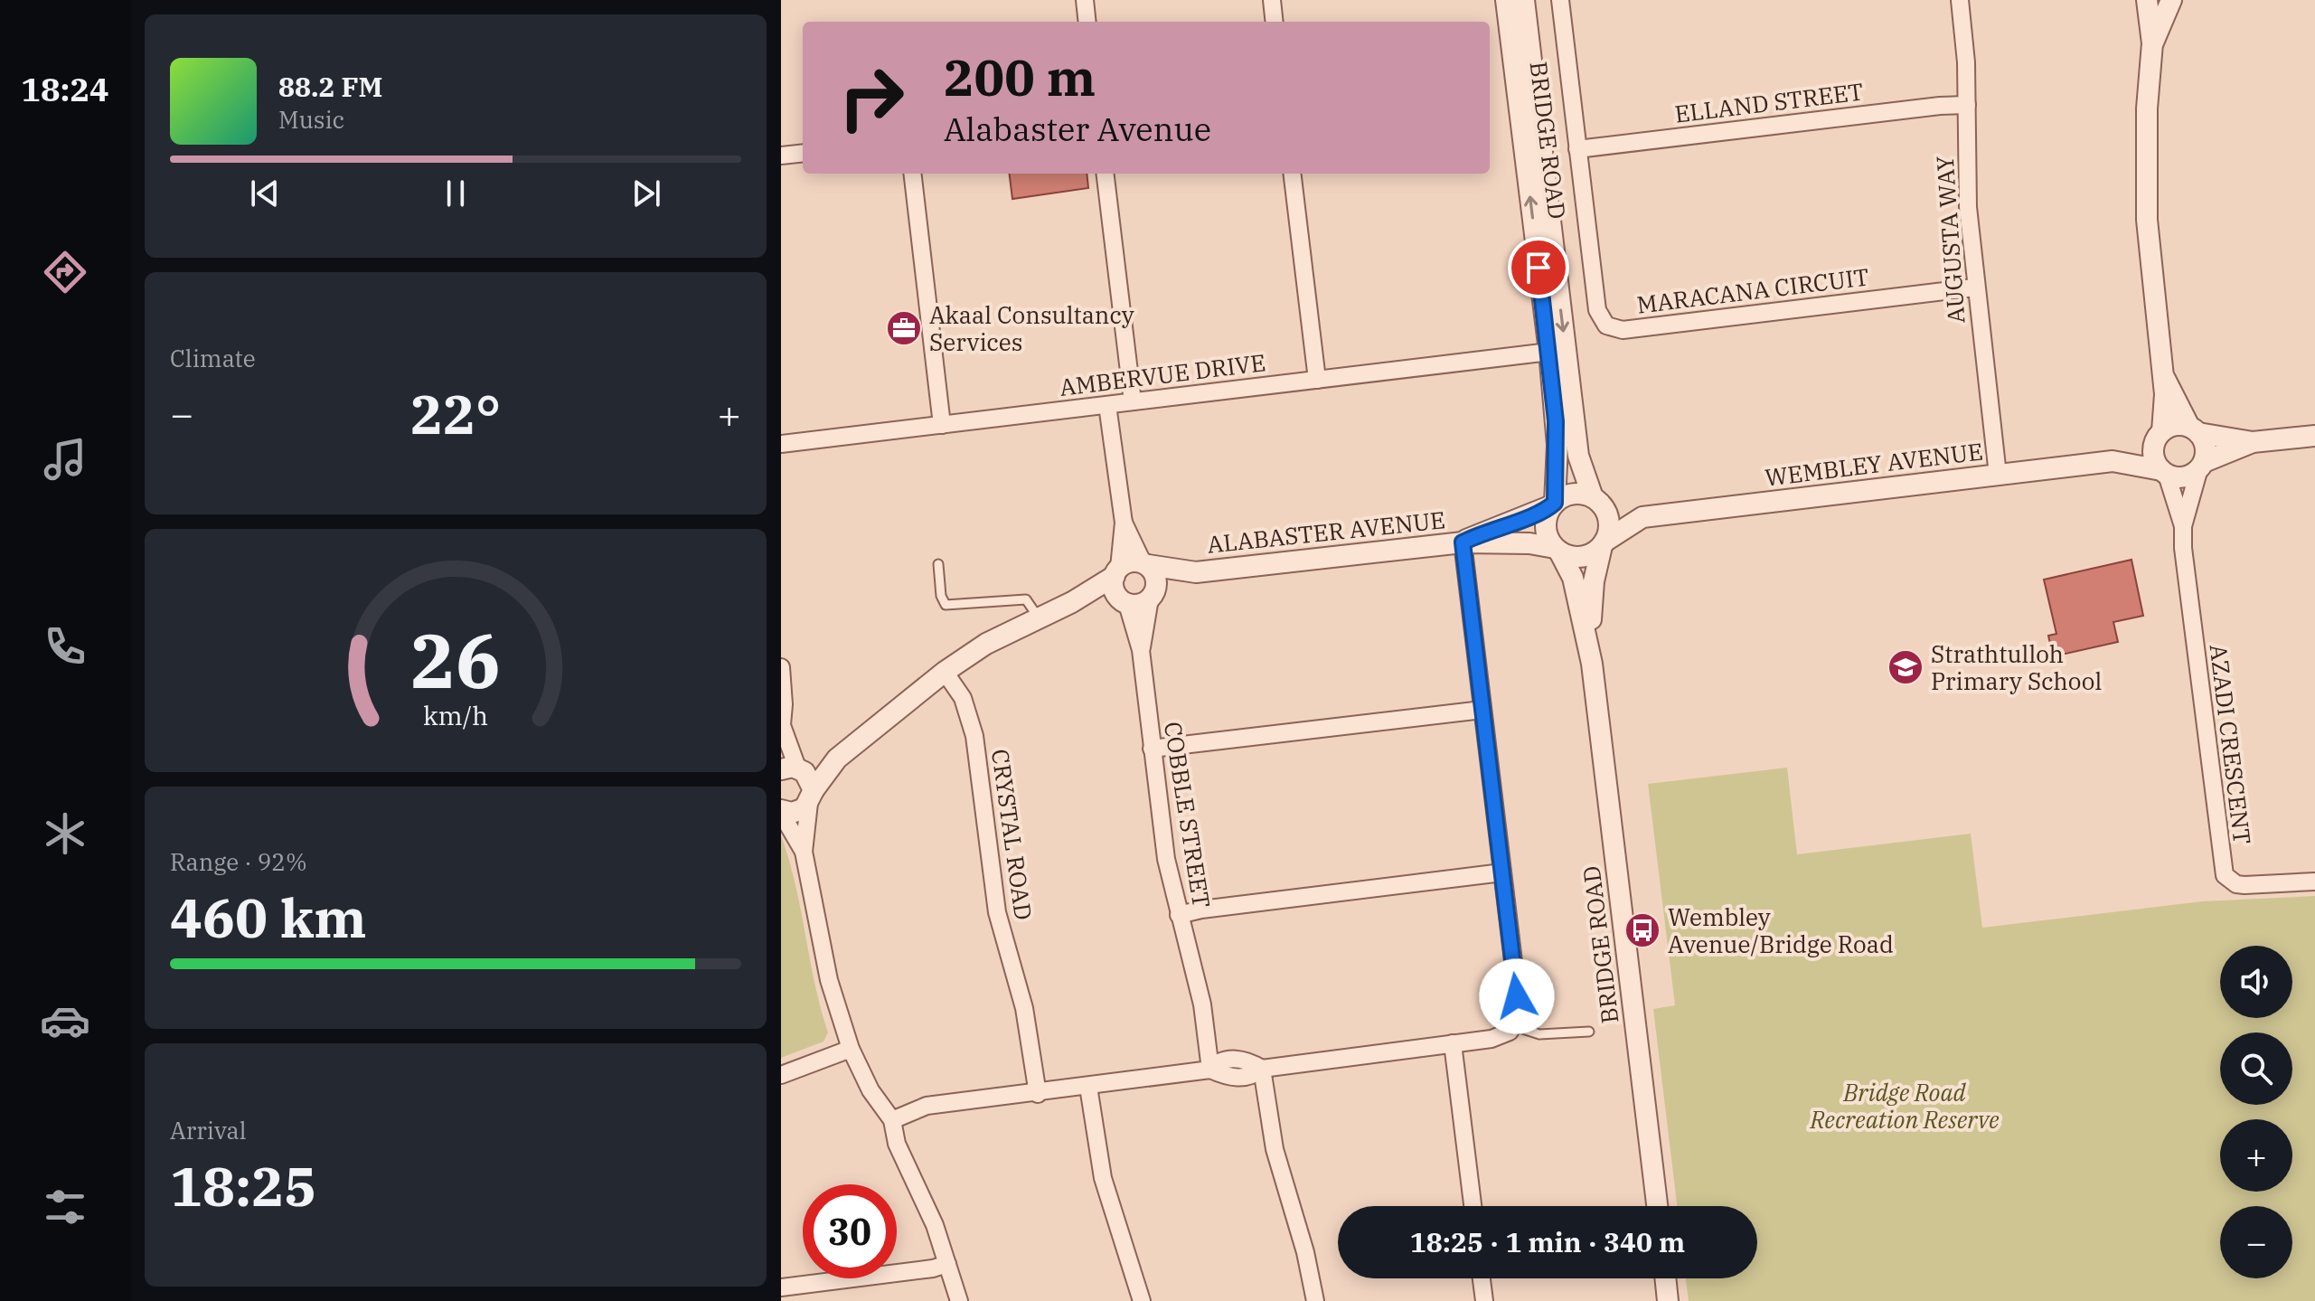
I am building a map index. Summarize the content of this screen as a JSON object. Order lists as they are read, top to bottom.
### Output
{
  "streets": {
    "street": [
      "ELLAND STREET",
      "BRIDGE ROAD",
      "AUGUSTA WAY",
      "MARACANA CIRCUIT",
      "AMBERVUE DRIVE",
      "WEMBLEY AVENUE",
      "ALABASTER AVENUE",
      "AZADI CRESCENT",
      "COBBLE STREET",
      "CRYSTAL ROAD"
    ]
  },
  "crossings": [
    ["ELLAND STREET", "AUGUSTA WAY"],
    ["ELLAND STREET", "MARACANA CIRCUIT"],
    ["BRIDGE ROAD", "AMBERVUE DRIVE"],
    ["BRIDGE ROAD", "WEMBLEY AVENUE"],
    ["BRIDGE ROAD", "ALABASTER AVENUE"],
    ["AUGUSTA WAY", "MARACANA CIRCUIT"],
    ["AUGUSTA WAY", "WEMBLEY AVENUE"],
    ["WEMBLEY AVENUE", "ALABASTER AVENUE"],
    ["WEMBLEY AVENUE", "AZADI CRESCENT"],
    ["ALABASTER AVENUE", "COBBLE STREET"]
  ],
  "parks": ["Bridge Road Recreation Reserve"],
  "places": {
    "office": ["Akaal Consultancy Services"],
    "school or university": ["Strathtulloh Primary School"],
    "bus stop": ["Wembley Avenue/Bridge Road"]
  },
  "page": {
    "tabs": "18:24",
    "turn": ["200 m", "Alabaster Avenue"],
    "song": ["88.2 FM", "Music"],
    "tile": [
      "Climate",
      ["Range · 92%", "460 km"],
      ["Arrival", "18:25"]
    ],
    "heat": ["−", "22°", "+"],
    "map_buttons": ["+", "−"],
    "limit": "30",
    "trip": "18:25 · 1 min · 340 m",
    "gauge": ["26", "km/h"]
  }
}
